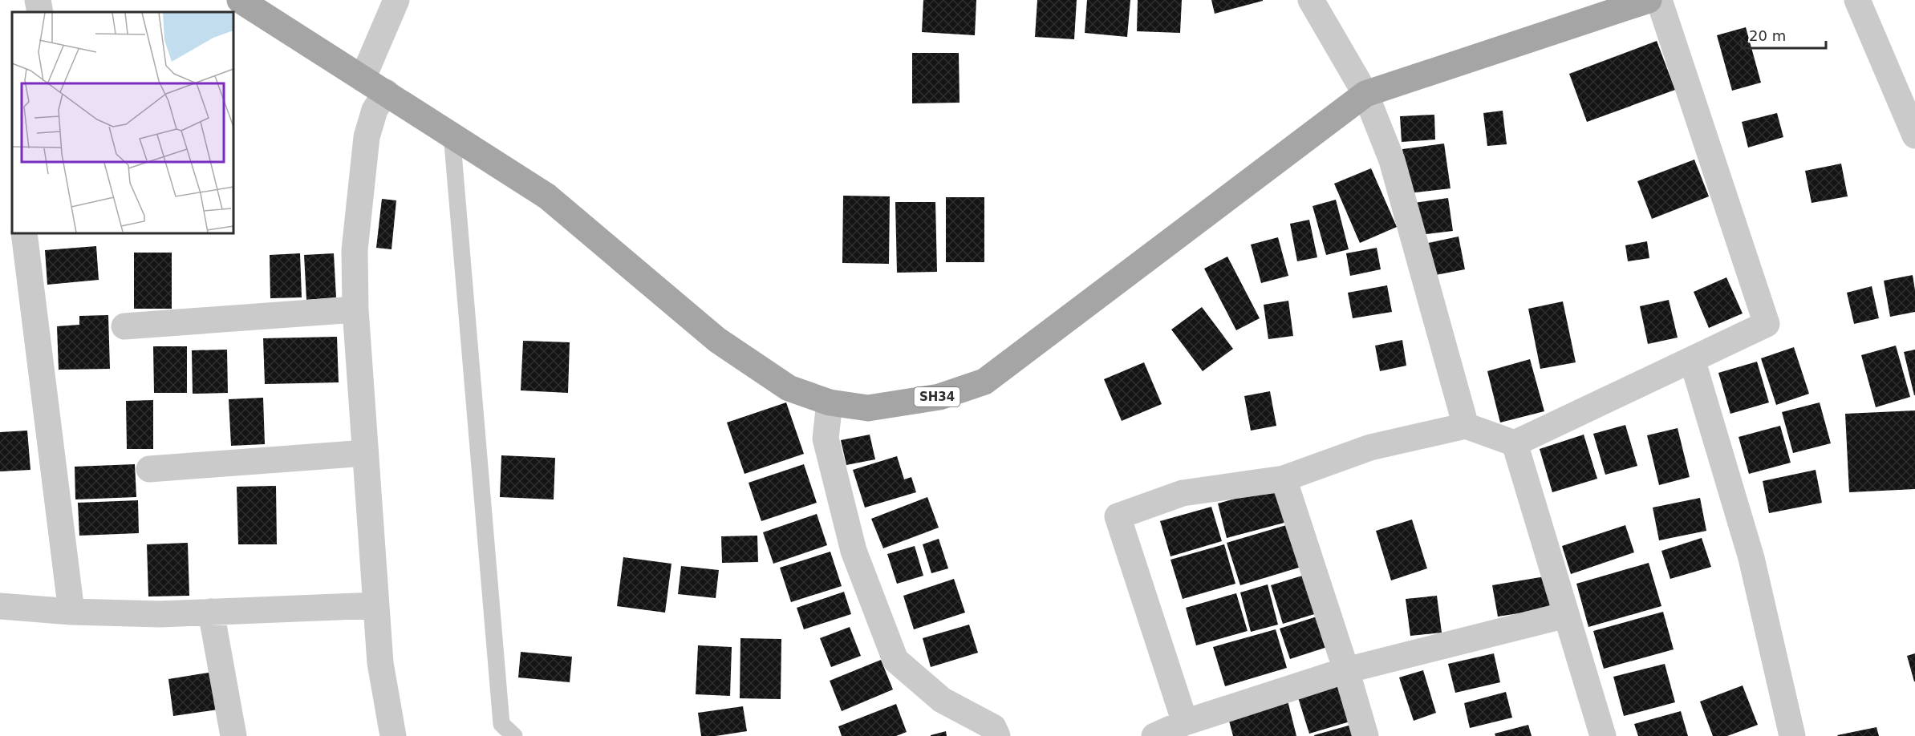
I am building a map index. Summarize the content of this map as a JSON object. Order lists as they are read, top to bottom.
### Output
{
  "streets": {
    "main road": ["SH34"]
  },
  "scale_bar": "20 m"
}
